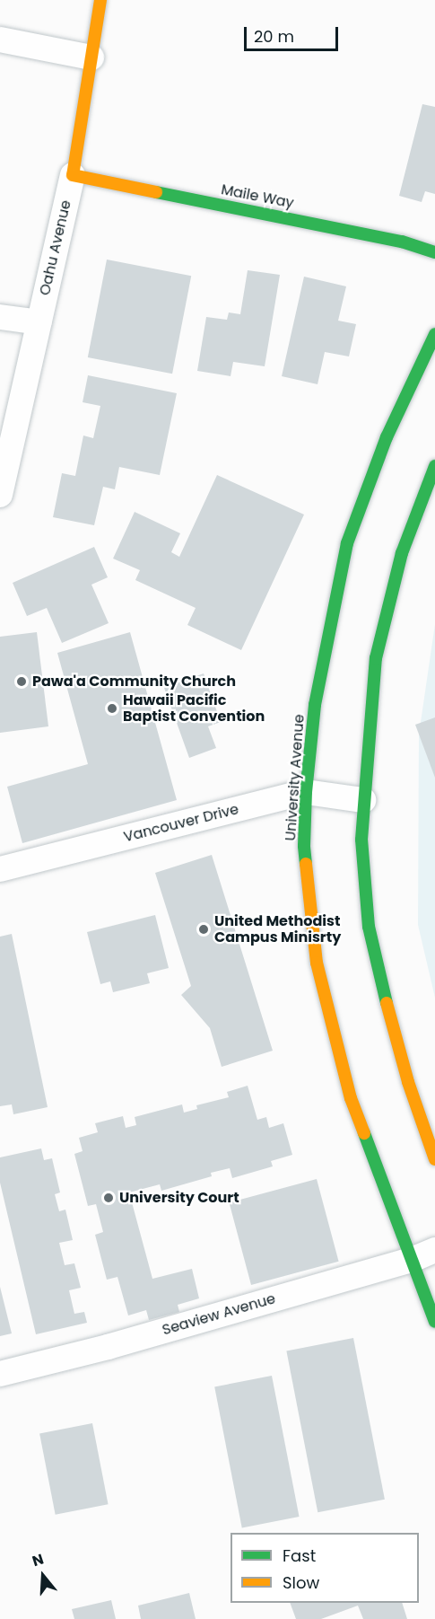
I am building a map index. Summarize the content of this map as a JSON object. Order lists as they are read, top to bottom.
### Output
{
  "streets": {
    "main road": ["Maile Way", "Oahu Avenue", "University Avenue"],
    "street": ["Vancouver Drive", "Seaview Avenue"]
  },
  "crossings": [
    ["Maile Way", "Oahu Avenue"],
    ["University Avenue", "Vancouver Drive"],
    ["University Avenue", "Seaview Avenue"]
  ],
  "places": [
    "Pawa'a Community Church",
    "Hawaii Pacific Baptist Convention",
    "United Methodist Campus Minisrty",
    "University Court"
  ],
  "legend": ["Fast", "Slow"],
  "scale_bar": "20 m",
  "north": "top"
}
